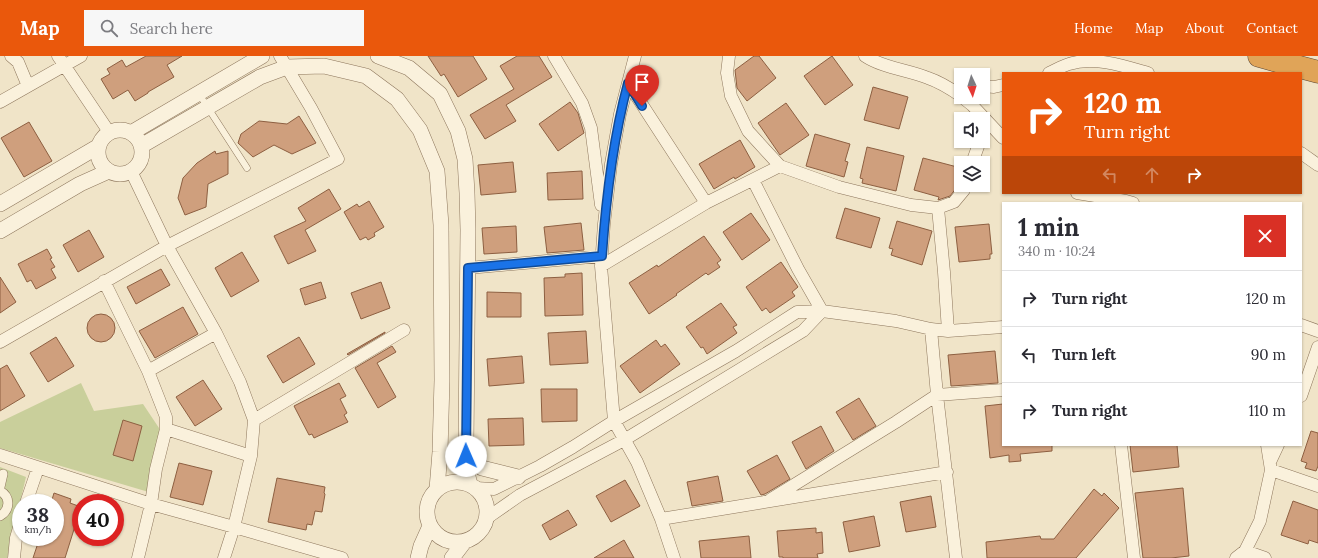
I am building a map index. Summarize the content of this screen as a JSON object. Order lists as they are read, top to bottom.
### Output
{
  "north": "bottom",
  "page": {
    "header": "Map",
    "search": "Search here",
    "nav": [
      "Home",
      "Map",
      "About",
      "Contact"
    ],
    "turn": ["120 m", "Turn right"],
    "heading": ["1 min", "340 m · 10:24"],
    "list": [
      {
        "name": "Turn right",
        "value": "120 m"
      },
      {
        "name": "Turn left",
        "value": "90 m"
      },
      {
        "name": "Turn right",
        "value": "110 m"
      }
    ],
    "speed": "38 km/h",
    "limit": "40"
  }
}
